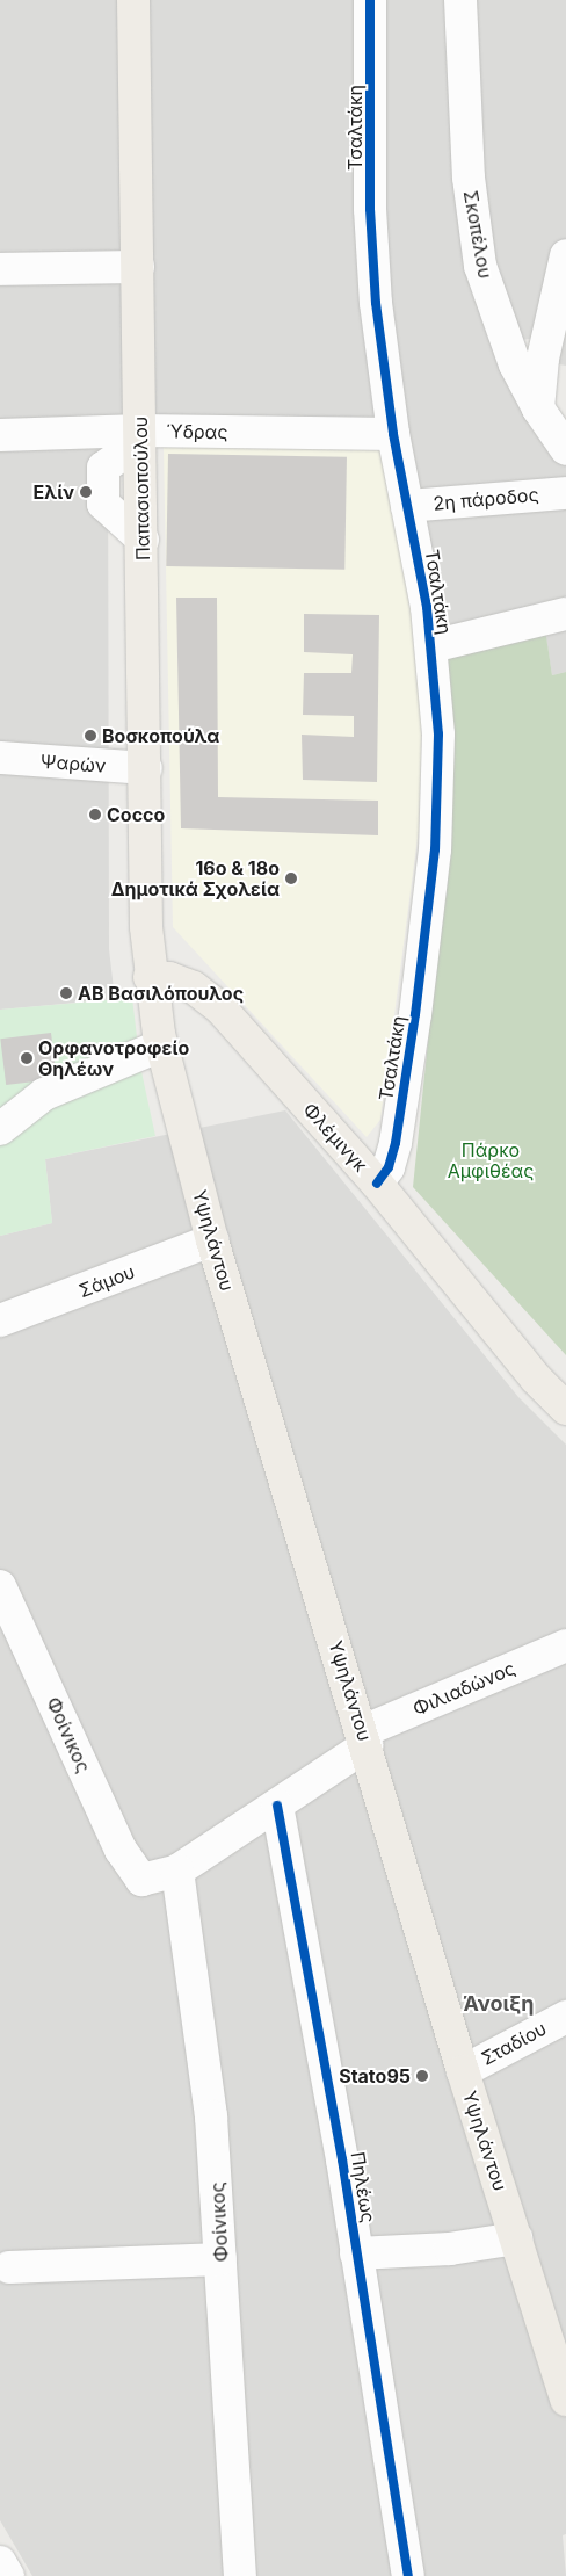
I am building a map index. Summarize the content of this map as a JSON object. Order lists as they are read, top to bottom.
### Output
{
  "streets": {
    "main road": ["Παπασιοπούλου", "Φλέμινγκ", "Υψηλάντου"],
    "street": [
      "Τσαλτάκη",
      "Σκοπέλου",
      "Ύδρας",
      "2η πάροδος",
      "Ψαρών",
      "Σάμου",
      "Φιλιαδώνος",
      "Φοίνικος",
      "Σταδίου",
      "Πηλέως"
    ]
  },
  "crossings": [
    ["Τσαλτάκη", "Ύδρας"],
    ["Τσαλτάκη", "2η πάροδος"],
    ["Τσαλτάκη", "Φλέμινγκ"],
    ["Ύδρας", "Παπασιοπούλου"],
    ["Παπασιοπούλου", "Ψαρών"],
    ["Παπασιοπούλου", "Φλέμινγκ"],
    ["Παπασιοπούλου", "Υψηλάντου"],
    ["Φλέμινγκ", "Υψηλάντου"],
    ["Υψηλάντου", "Σάμου"],
    ["Υψηλάντου", "Φιλιαδώνος"],
    ["Υψηλάντου", "Σταδίου"],
    ["Φιλιαδώνος", "Φοίνικος"],
    ["Φιλιαδώνος", "Πηλέως"]
  ],
  "districts": ["Άνοιξη"],
  "parks": ["Πάρκο Αμφιθέας"],
  "places": [
    "Ελίν",
    "Βοσκοπούλα",
    "Cocco",
    "16ο & 18ο Δημοτικά Σχολεία",
    "ΑΒ Βασιλόπουλος",
    "Ορφανοτροφείο Θηλέων",
    "Stato95"
  ]
}
